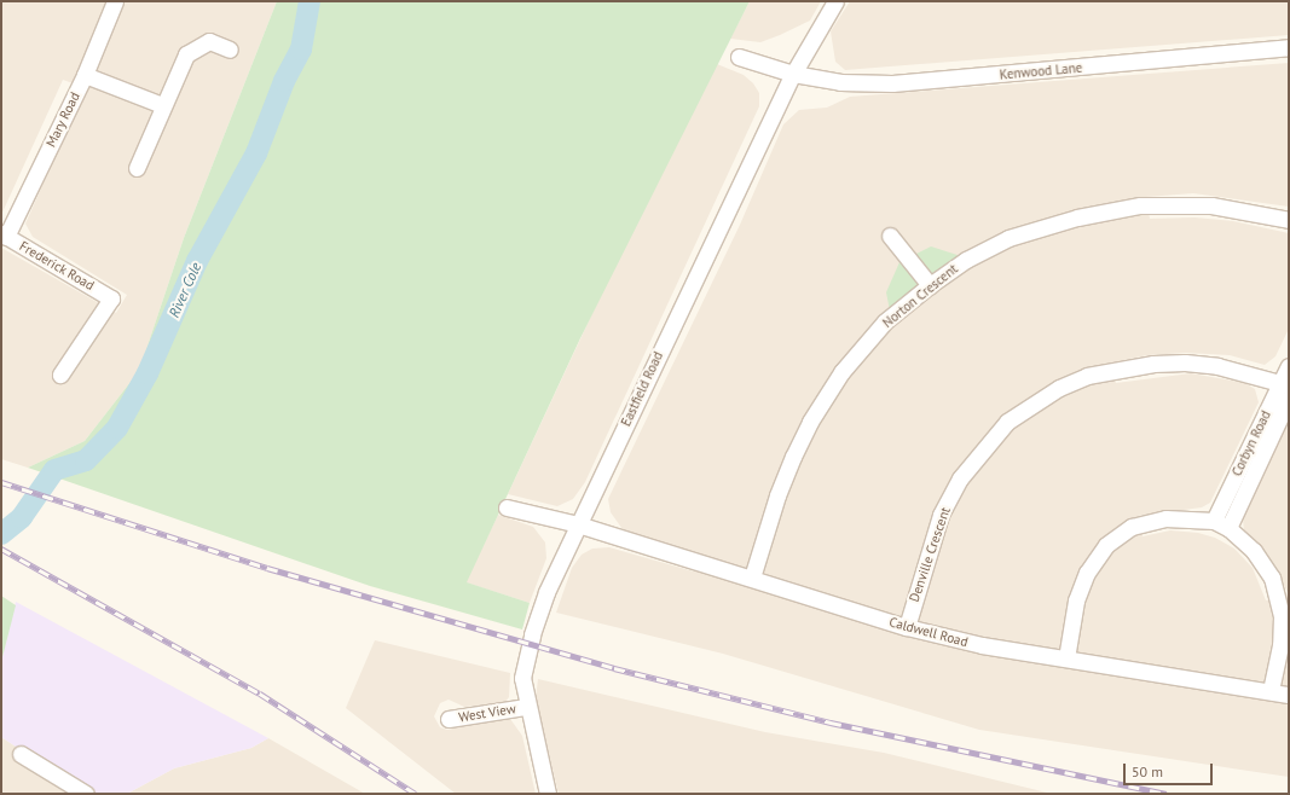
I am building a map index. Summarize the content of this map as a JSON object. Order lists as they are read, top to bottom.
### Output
{
  "streets": {
    "street": [
      "Kenwood Lane",
      "Mary Road",
      "Frederick Road",
      "Norton Crescent",
      "Eastfield Road",
      "Corbyn Road",
      "Denville Crescent",
      "Caldwell Road",
      "West View"
    ]
  },
  "crossings": [
    ["Kenwood Lane", "Eastfield Road"],
    ["Mary Road", "Frederick Road"],
    ["Norton Crescent", "Caldwell Road"],
    ["Eastfield Road", "Caldwell Road"],
    ["Eastfield Road", "West View"],
    ["Corbyn Road", "Denville Crescent"],
    ["Denville Crescent", "Caldwell Road"]
  ],
  "water": ["River Cole"],
  "scale_bar": "50 m"
}
